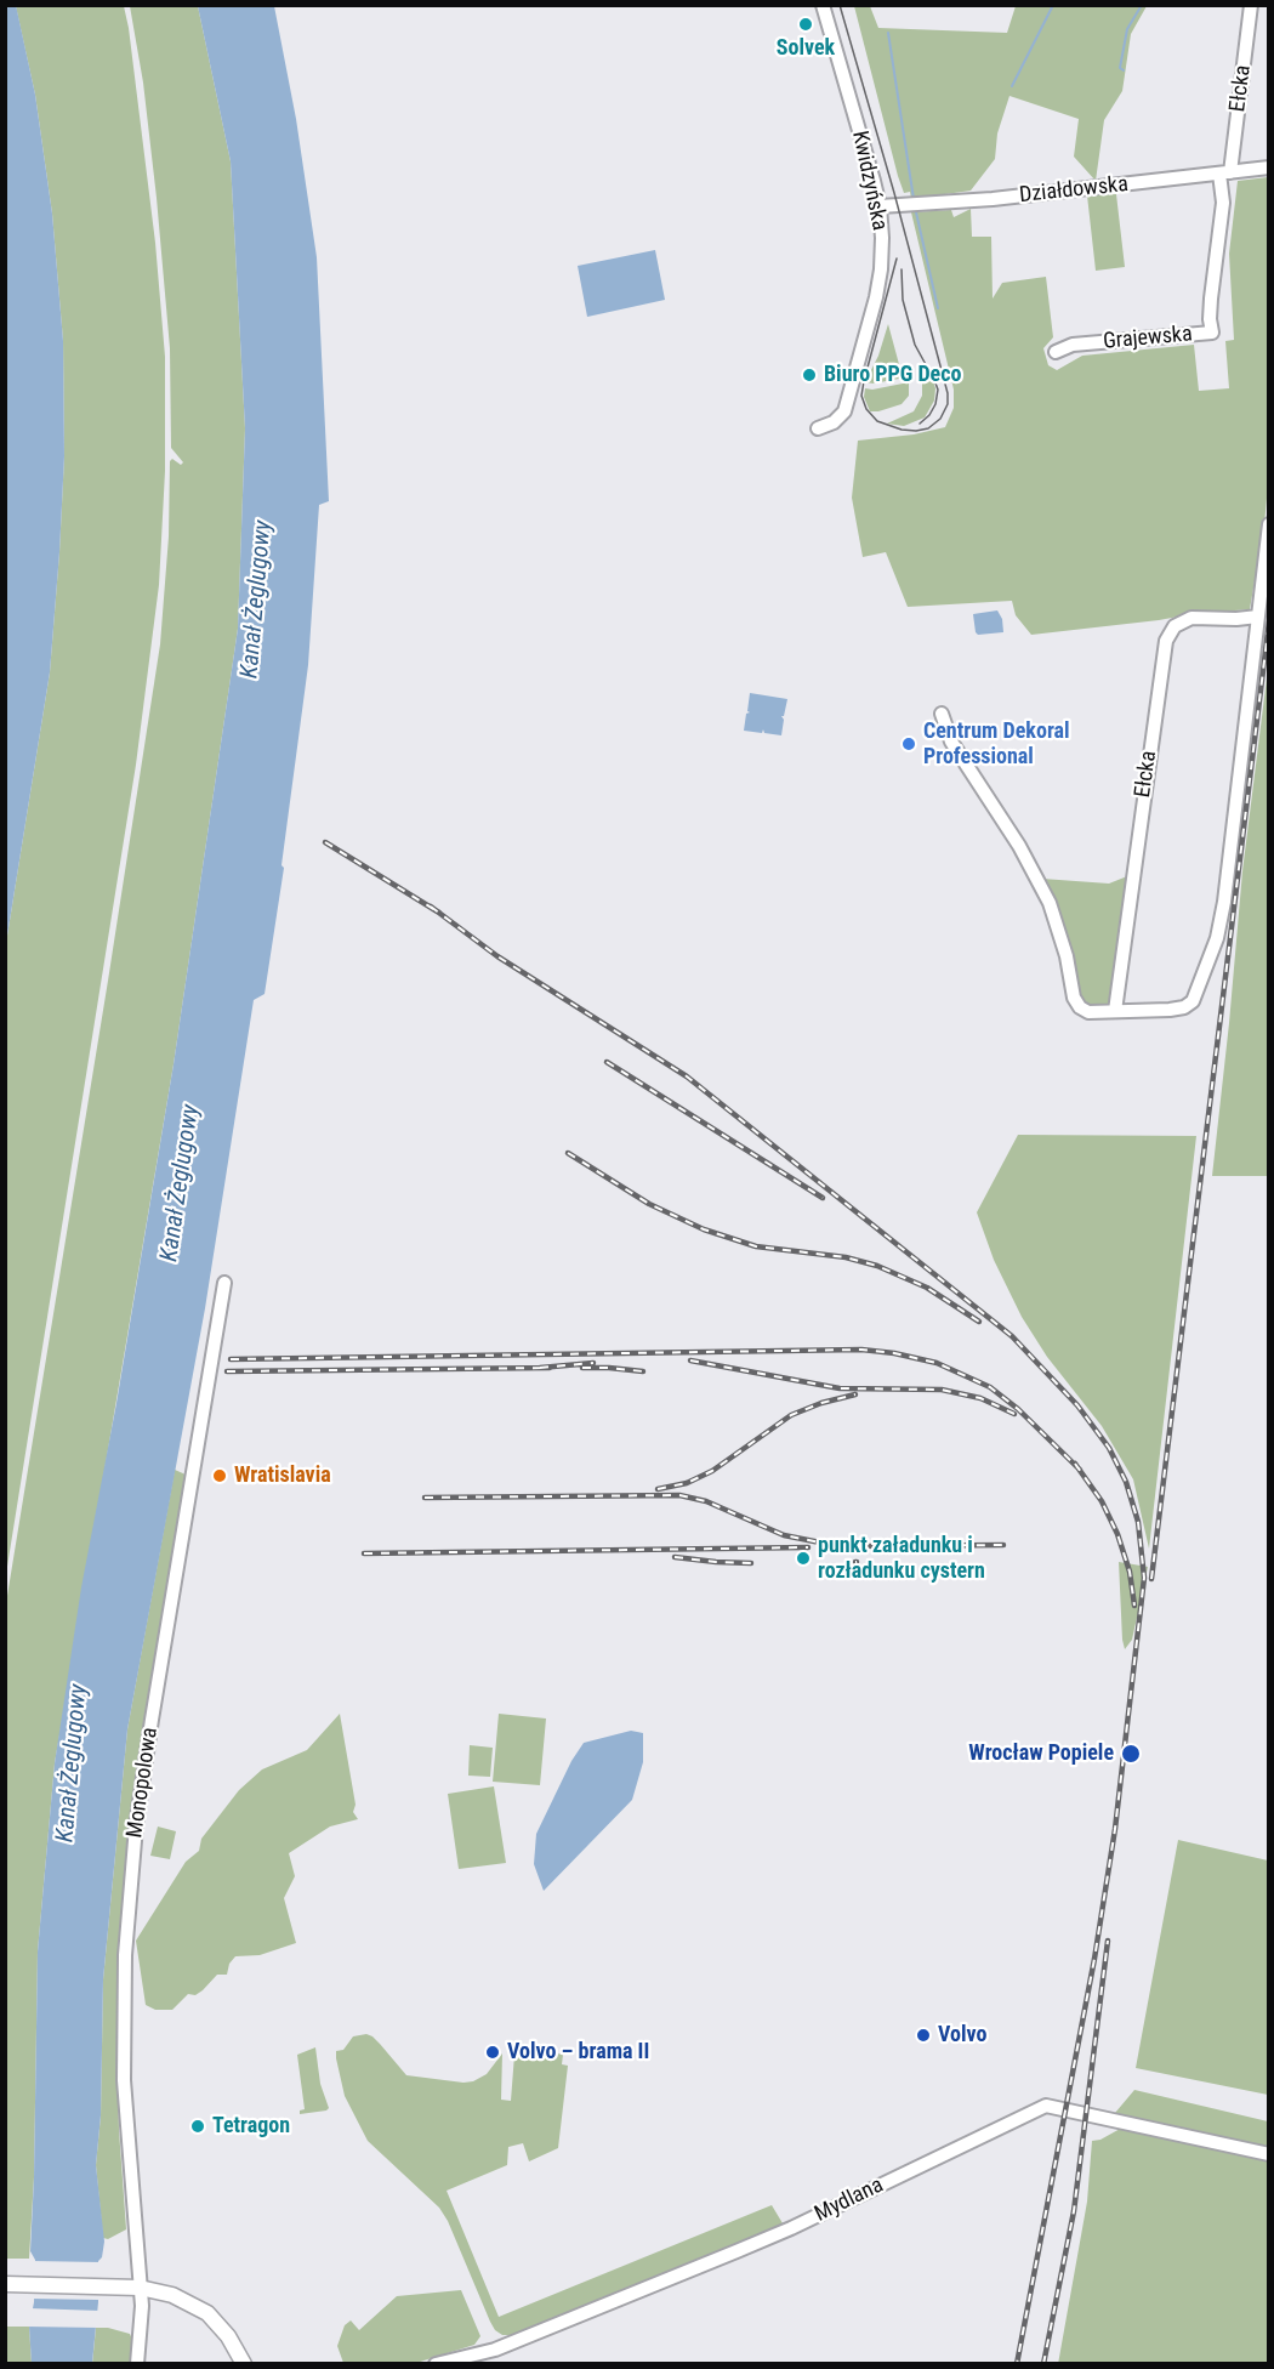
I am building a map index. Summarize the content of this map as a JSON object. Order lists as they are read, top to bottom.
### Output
{
  "streets": {
    "street": [
      "Ełcka",
      "Kwidzyńska",
      "Działdowska",
      "Grajewska",
      "Monopolowa",
      "Mydlana"
    ]
  },
  "crossings": [
    ["Ełcka", "Działdowska"],
    ["Ełcka", "Grajewska"],
    ["Kwidzyńska", "Działdowska"],
    ["Działdowska", "Grajewska"]
  ],
  "water": ["Kanał Żeglugowy"],
  "places": [
    "Solvek",
    "Biuro PPG Deco",
    "Centrum Dekoral Professional",
    "Wratislavia",
    "punkt załadunku i rozładunku cystern",
    "Wrocław Popiele",
    "Volvo",
    "Volvo – brama II",
    "Tetragon"
  ]
}
